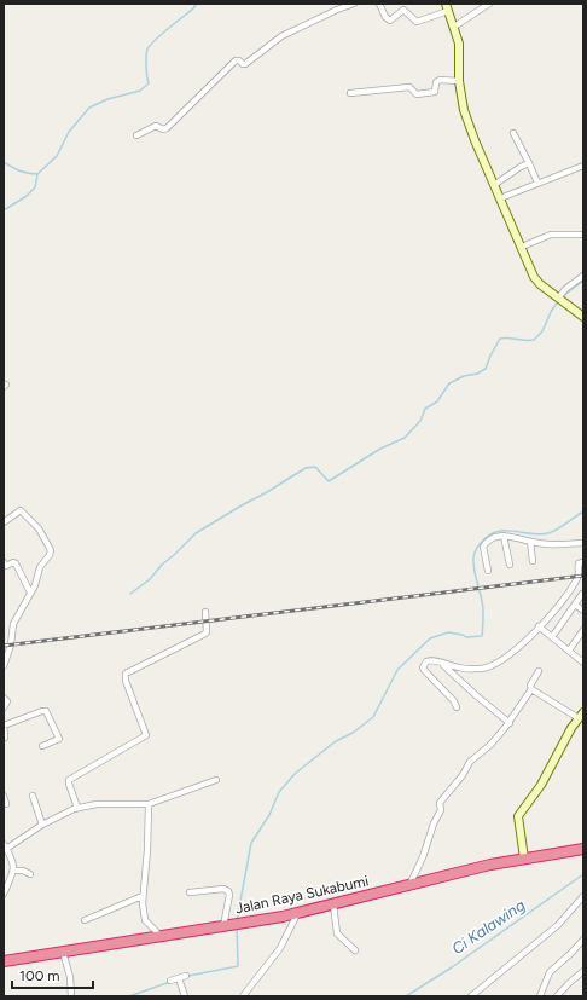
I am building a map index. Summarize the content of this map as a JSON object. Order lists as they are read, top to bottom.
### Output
{
  "streets": {
    "highway": ["Jalan Raya Sukabumi"]
  },
  "water": ["Ci Kalawing"],
  "scale_bar": "100 m"
}
